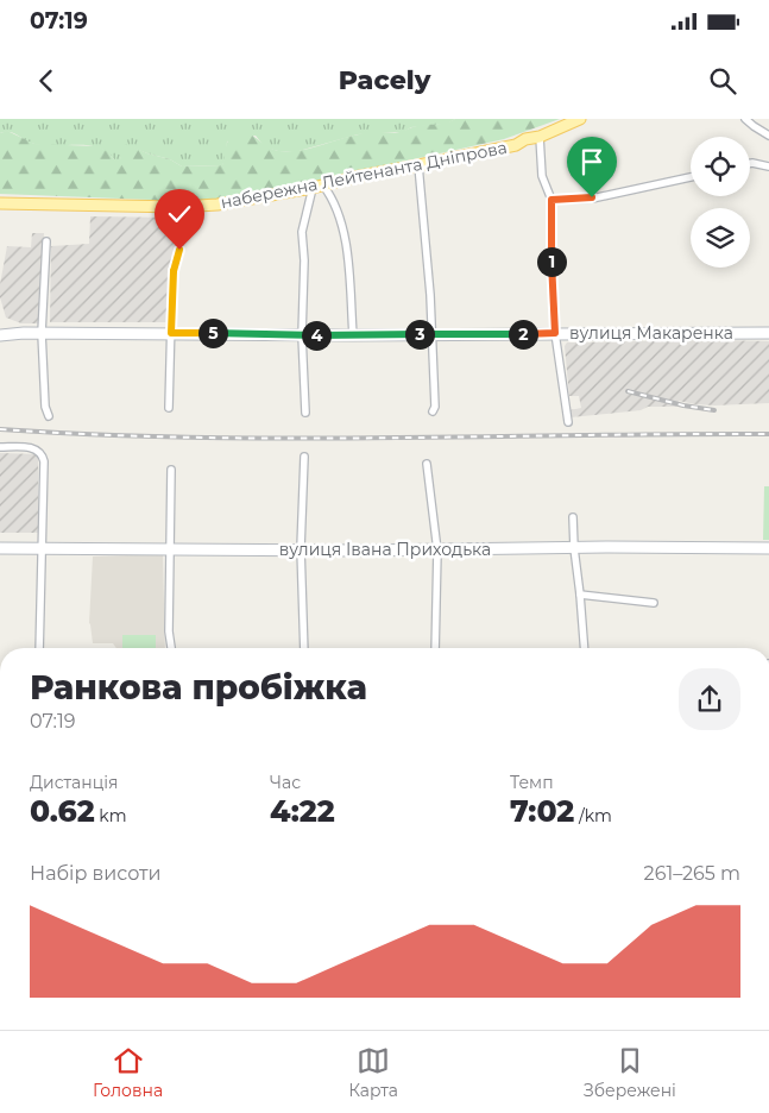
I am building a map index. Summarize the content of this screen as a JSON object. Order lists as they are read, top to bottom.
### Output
{
  "streets": {
    "main road": ["набережна Лейтенанта Дніпрова", "вулиця Макаренка", "вулиця Івана Приходька"]
  },
  "page": {
    "status": "07:19",
    "header": "Pacely",
    "pins": [
      "1",
      "5",
      "2",
      "3",
      "4"
    ],
    "heading": ["Ранкова пробіжка", "07:19"],
    "stats": [
      ["Дистанція", "0.62 km"],
      ["Час", "4:22"],
      ["Темп", "7:02 /km"]
    ],
    "chart": ["Набір висоти", "261–265 m"],
    "tabs": ["Головна", "Карта", "Збережені"]
  }
}
